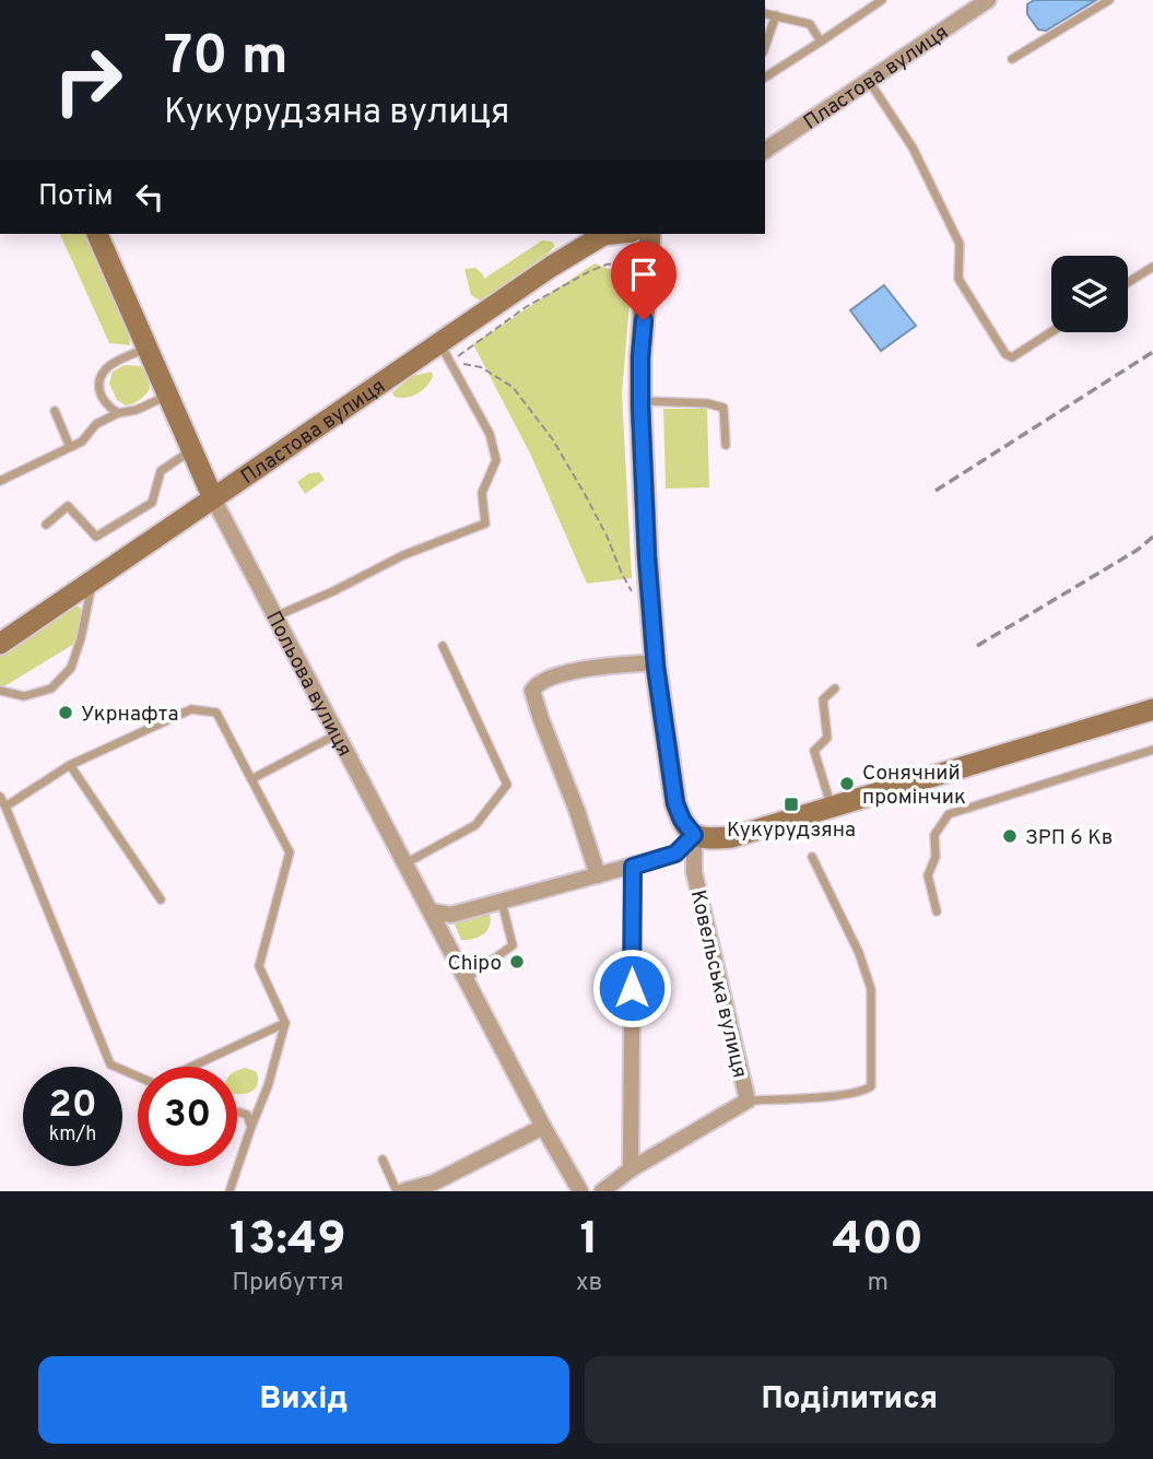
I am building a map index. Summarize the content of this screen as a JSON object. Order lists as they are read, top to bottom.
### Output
{
  "streets": {
    "main road": ["Пластова вулиця", "Польова вулиця", "Ковельська вулиця"]
  },
  "crossings": [
    ["Пластова вулиця", "Польова вулиця"]
  ],
  "places": {
    "other": [
      "Укрнафта",
      "Сонячний промінчик",
      "ЗРП 6 Кв",
      "Chipo"
    ],
    "transit": ["Кукурудзяна"]
  },
  "page": {
    "turn": ["70 m", "Кукурудзяна вулиця"],
    "then": "Потім",
    "speed": "20 km/h",
    "limit": "30",
    "eta": [
      "13:49",
      "Прибуття",
      "1",
      "хв",
      "400",
      "m"
    ],
    "buttons": ["Вихід", "Поділитися"]
  }
}
